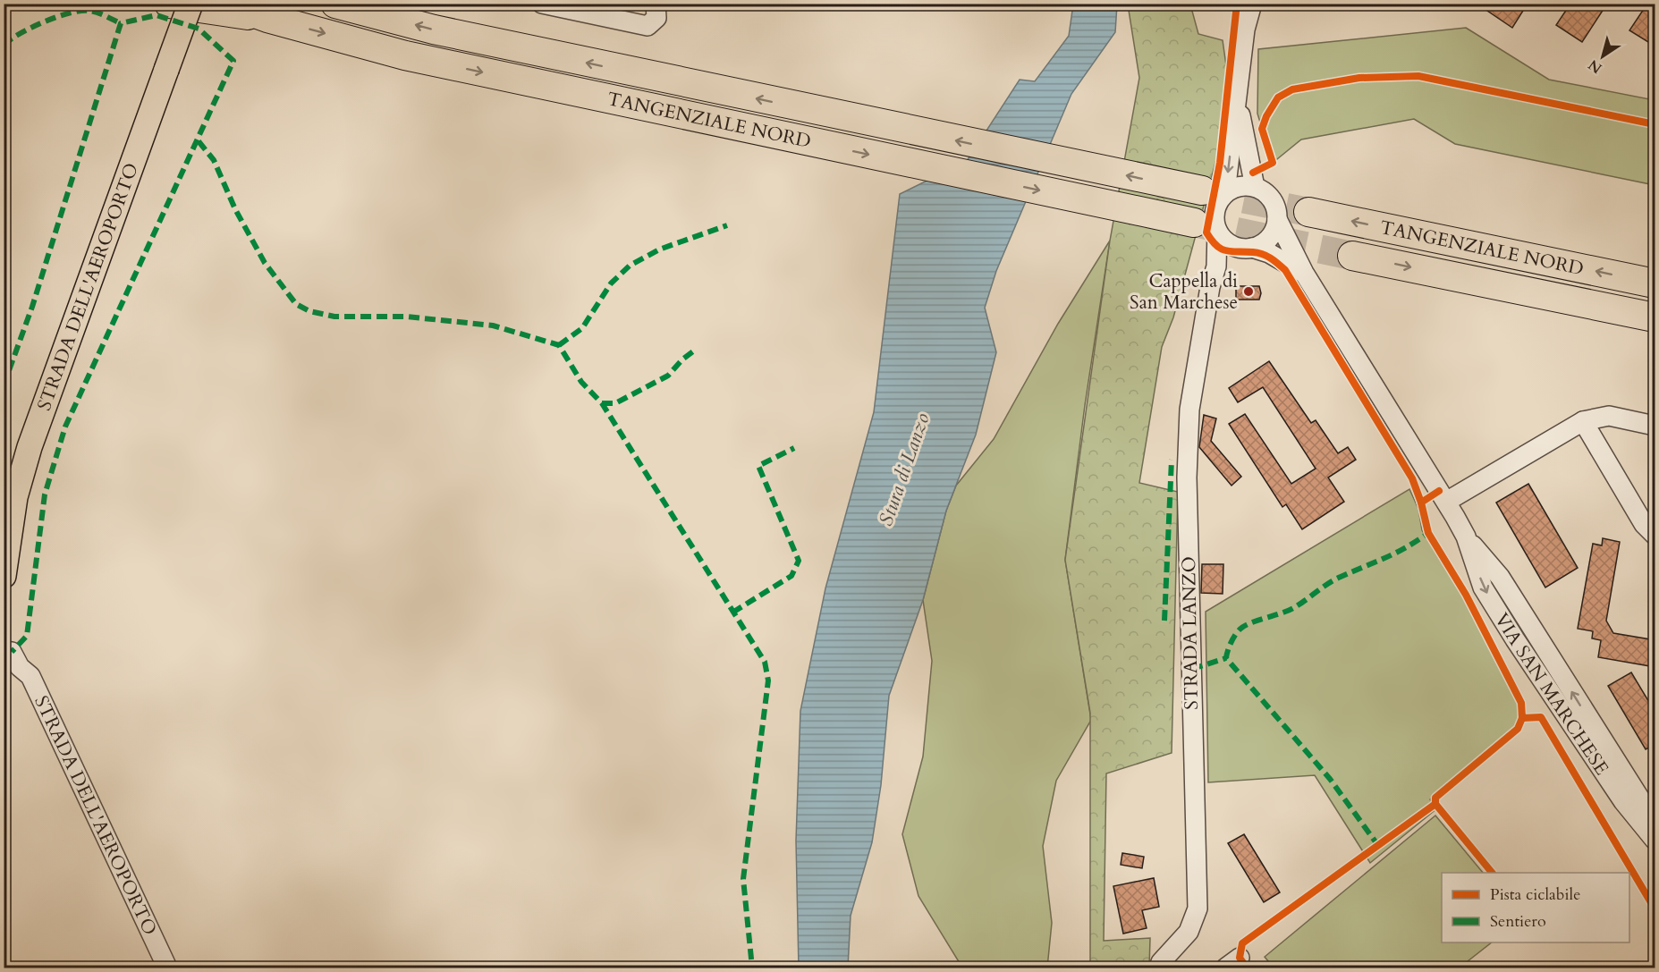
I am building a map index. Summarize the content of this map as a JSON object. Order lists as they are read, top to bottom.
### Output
{
  "streets": {
    "highway": ["TANGENZIALE NORD"],
    "main road": ["STRADA DELL'AEROPORTO"],
    "street": ["STRADA LANZO", "VIA SAN MARCHESE"]
  },
  "crossings": [
    ["TANGENZIALE NORD", "STRADA LANZO"],
    ["STRADA LANZO", "VIA SAN MARCHESE"]
  ],
  "water": ["Stura di Lanzo"],
  "places": ["Cappella di San Marchese"],
  "legend": ["Pista ciclabile", "Sentiero"],
  "north": "bottom left"
}
